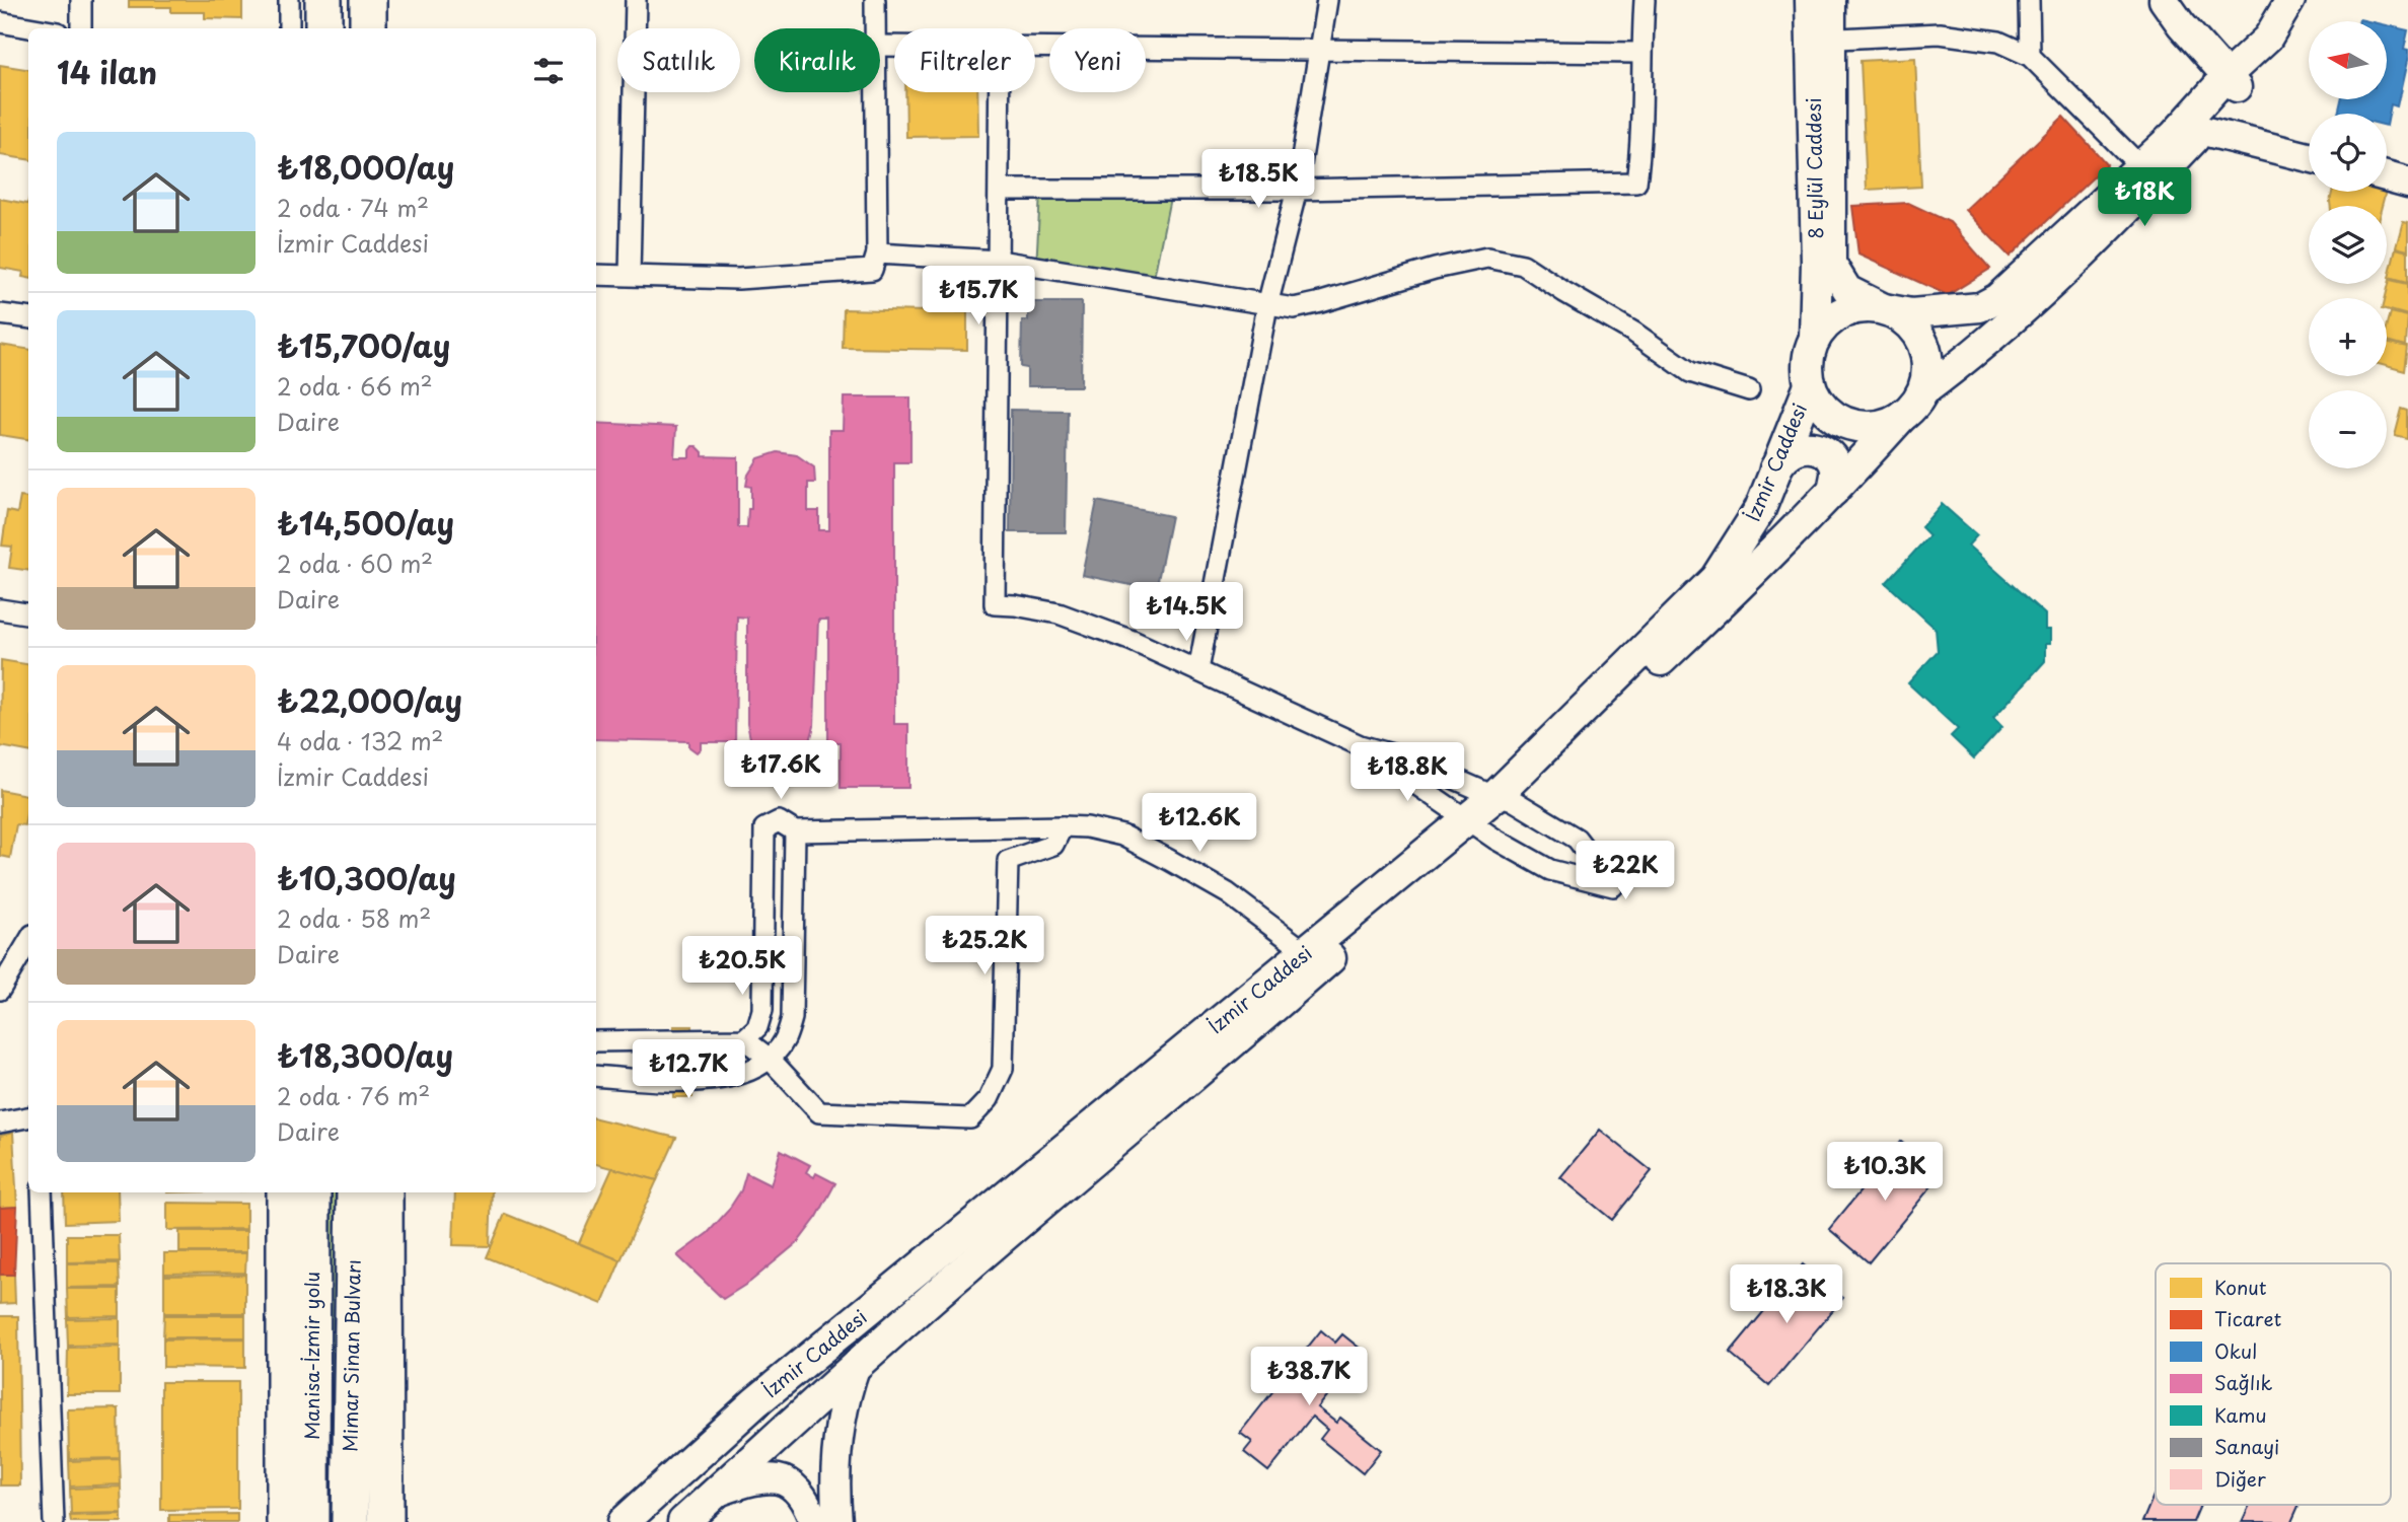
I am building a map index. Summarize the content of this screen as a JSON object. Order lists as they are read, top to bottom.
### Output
{
  "streets": {
    "highway": ["Manisa-İzmir yolu", "Mimar Sinan Bulvarı"],
    "main road": ["8 Eylül Caddesi", "İzmir Caddesi"]
  },
  "crossings": [
    ["8 Eylül Caddesi", "İzmir Caddesi"]
  ],
  "legend": [
    "Konut",
    "Ticaret",
    "Okul",
    "Sağlık",
    "Kamu",
    "Sanayi",
    "Diğer"
  ],
  "north": "left",
  "page": {
    "map_buttons": ["+", "−"],
    "chip": [
      "Satılık",
      "Kiralık",
      "Filtreler",
      "Yeni"
    ],
    "heading": "14 ilan",
    "list": [
      {
        "name": "₺18,000/ay",
        "note": "2 oda · 74 m² · İzmir Caddesi"
      },
      {
        "name": "₺15,700/ay",
        "note": "2 oda · 66 m² · Daire"
      },
      {
        "name": "₺14,500/ay",
        "note": "2 oda · 60 m² · Daire"
      },
      {
        "name": "₺22,000/ay",
        "note": "4 oda · 132 m² · İzmir Caddesi"
      },
      {
        "name": "₺10,300/ay",
        "note": "2 oda · 58 m² · Daire"
      },
      {
        "name": "₺18,300/ay",
        "note": "2 oda · 76 m² · Daire"
      }
    ],
    "price": [
      "₺18.5K",
      "₺18K",
      "₺15.7K",
      "₺14.5K",
      "₺17.6K",
      "₺18.8K",
      "₺12.6K",
      "₺22K",
      "₺25.2K",
      "₺20.5K",
      "₺12.7K",
      "₺10.3K",
      "₺18.3K",
      "₺38.7K"
    ]
  }
}
